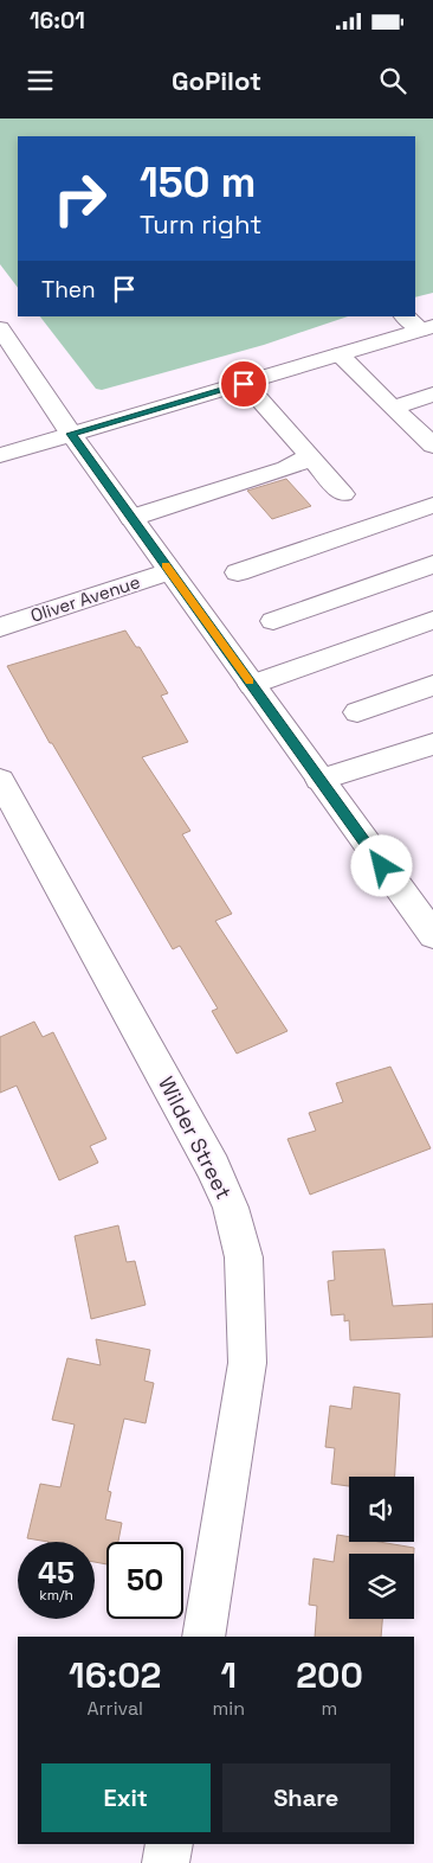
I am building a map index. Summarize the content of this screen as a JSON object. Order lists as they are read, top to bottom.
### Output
{
  "streets": {
    "main road": ["Oliver Avenue", "Wilder Street"]
  },
  "page": {
    "status": "16:01",
    "header": "GoPilot",
    "turn": ["150 m", "Turn right"],
    "then": "Then",
    "speed": "45 km/h",
    "limit": "50",
    "eta": [
      "16:02",
      "Arrival",
      "1",
      "min",
      "200",
      "m"
    ],
    "buttons": ["Exit", "Share"]
  }
}
